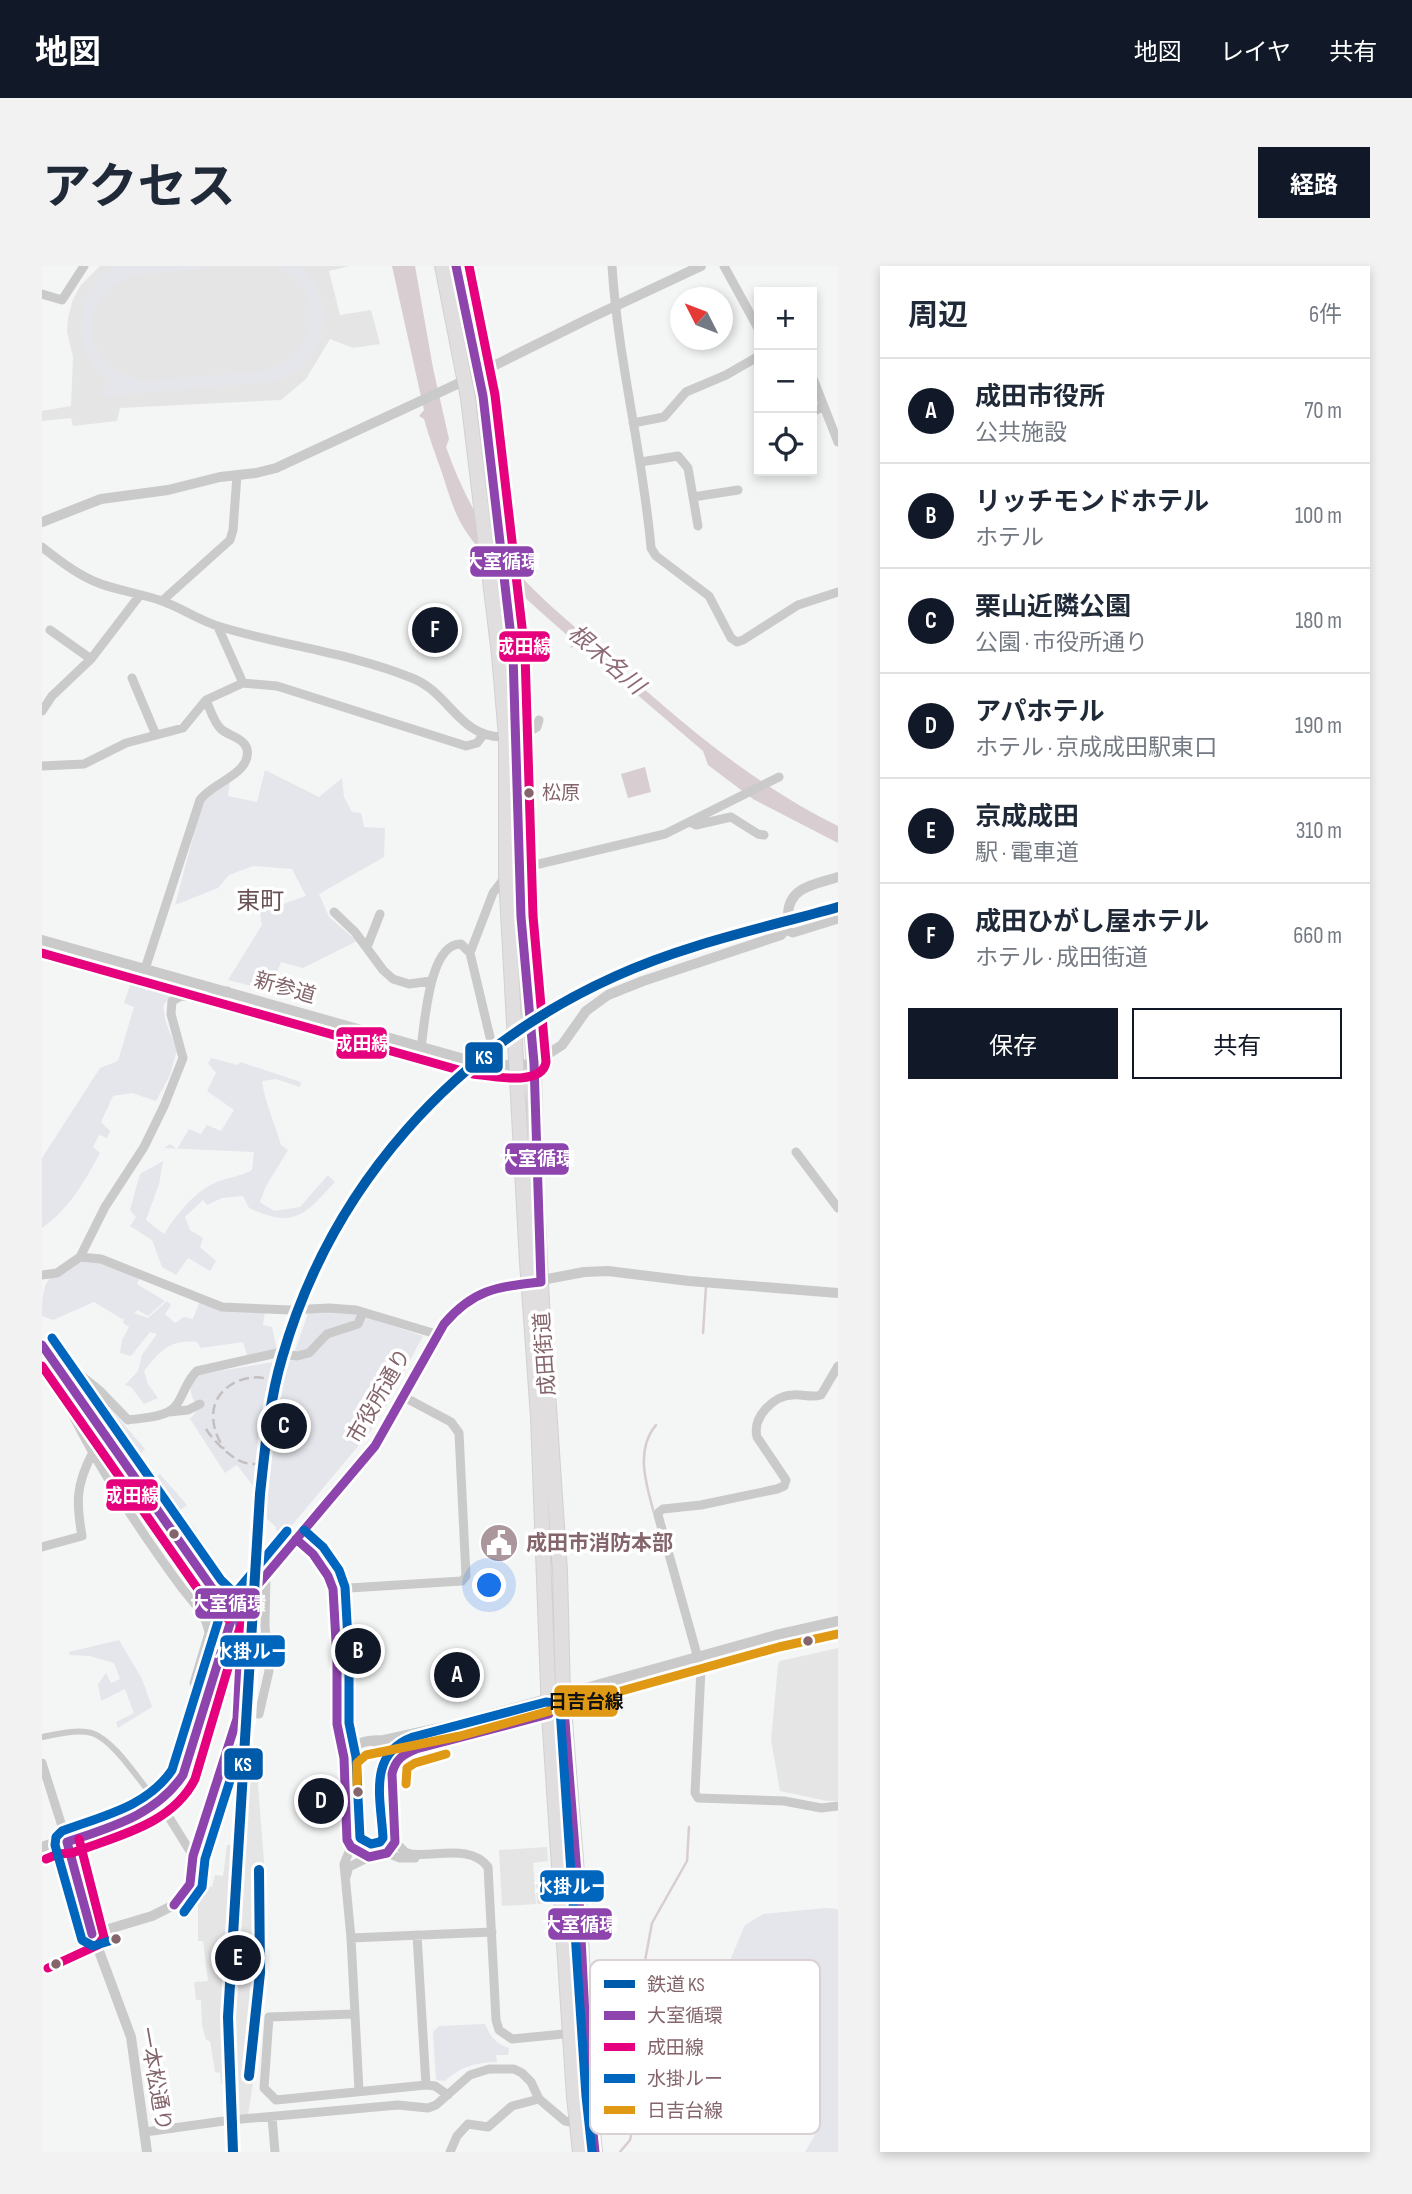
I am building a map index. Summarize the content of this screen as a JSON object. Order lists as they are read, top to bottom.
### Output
{
  "streets": {
    "highway": ["成田街道"],
    "street": ["新参道", "市役所通り", "一本松通り"]
  },
  "crossings": [
    ["新参道", "成田街道"],
    ["成田街道", "市役所通り"],
    ["市役所通り", "一本松通り"]
  ],
  "districts": ["東町"],
  "water": ["根木名川"],
  "places": {
    "other": ["松原"],
    "public building": ["成田市消防本部"]
  },
  "lines": [
    "transit line 大室循環",
    "transit line 成田線",
    "rail line KS",
    "transit line 水掛ルー",
    "transit line 日吉台線"
  ],
  "legend": [
    "鉄道 KS",
    "大室循環",
    "成田線",
    "水掛ルー",
    "日吉台線"
  ],
  "north": "top left",
  "page": {
    "header": "地図",
    "nav": ["地図", "レイヤ", "共有"],
    "title": "アクセス",
    "buttons": [
      "経路",
      ["保存", "共有"]
    ],
    "heading": ["周辺", "6件"],
    "map_buttons": ["+", "−"],
    "list": [
      {
        "mark": "A",
        "name": "成田市役所",
        "note": "公共施設",
        "value": "70 m"
      },
      {
        "mark": "B",
        "name": "リッチモンドホテル",
        "note": "ホテル",
        "value": "100 m"
      },
      {
        "mark": "C",
        "name": "栗山近隣公園",
        "note": "公園 · 市役所通り",
        "value": "180 m"
      },
      {
        "mark": "D",
        "name": "アパホテル",
        "note": "ホテル · 京成成田駅東口",
        "value": "190 m"
      },
      {
        "mark": "E",
        "name": "京成成田",
        "note": "駅 · 電車道",
        "value": "310 m"
      },
      {
        "mark": "F",
        "name": "成田ひがし屋ホテル",
        "note": "ホテル · 成田街道",
        "value": "660 m"
      }
    ],
    "pins": [
      "F",
      "C",
      "B",
      "A",
      "D",
      "E"
    ]
  }
}
